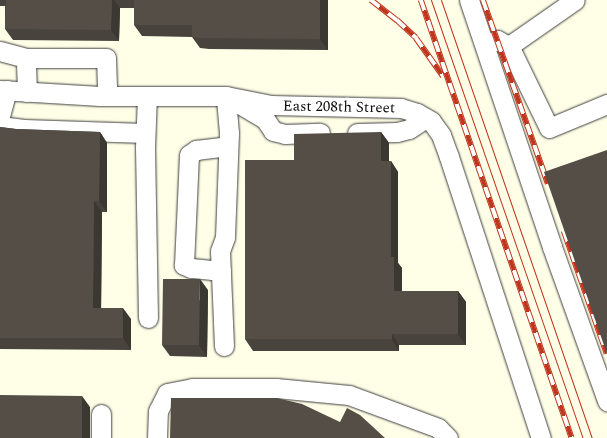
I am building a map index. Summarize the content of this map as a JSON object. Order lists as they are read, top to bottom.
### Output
{
  "streets": {
    "street": ["East 208th Street"]
  }
}
